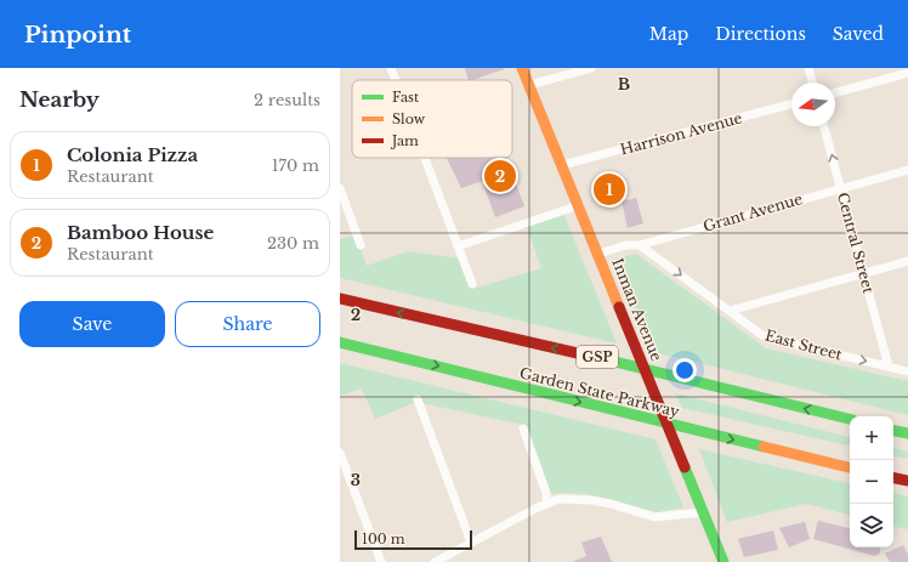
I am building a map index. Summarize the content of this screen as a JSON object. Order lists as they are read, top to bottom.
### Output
{
  "streets": {
    "main road": ["Inman Avenue", "GSP", "Garden State Parkway"],
    "street": [
      "Harrison Avenue",
      "Grant Avenue",
      "Central Street",
      "East Street"
    ]
  },
  "crossings": [
    ["Harrison Avenue", "Inman Avenue"],
    ["Grant Avenue", "Central Street"],
    ["Grant Avenue", "Inman Avenue"],
    ["Grant Avenue", "East Street"],
    ["Central Street", "East Street"]
  ],
  "one_way": ["East Street"],
  "legend": ["Fast", "Slow", "Jam"],
  "scale_bar": "100 m",
  "north": "left",
  "page": {
    "header": "Pinpoint",
    "nav": ["Map", "Directions", "Saved"],
    "heading": ["Nearby", "2 results"],
    "list": [
      {
        "mark": "1",
        "name": "Colonia Pizza",
        "note": "Restaurant",
        "value": "170 m"
      },
      {
        "mark": "2",
        "name": "Bamboo House",
        "note": "Restaurant",
        "value": "230 m"
      }
    ],
    "pins": ["2", "1"],
    "buttons": ["Save", "Share"],
    "map_buttons": ["+", "−"],
    "scale": "100 m"
  },
  "grid": {
    "columns": ["B"],
    "rows": ["2", "3"]
  }
}
